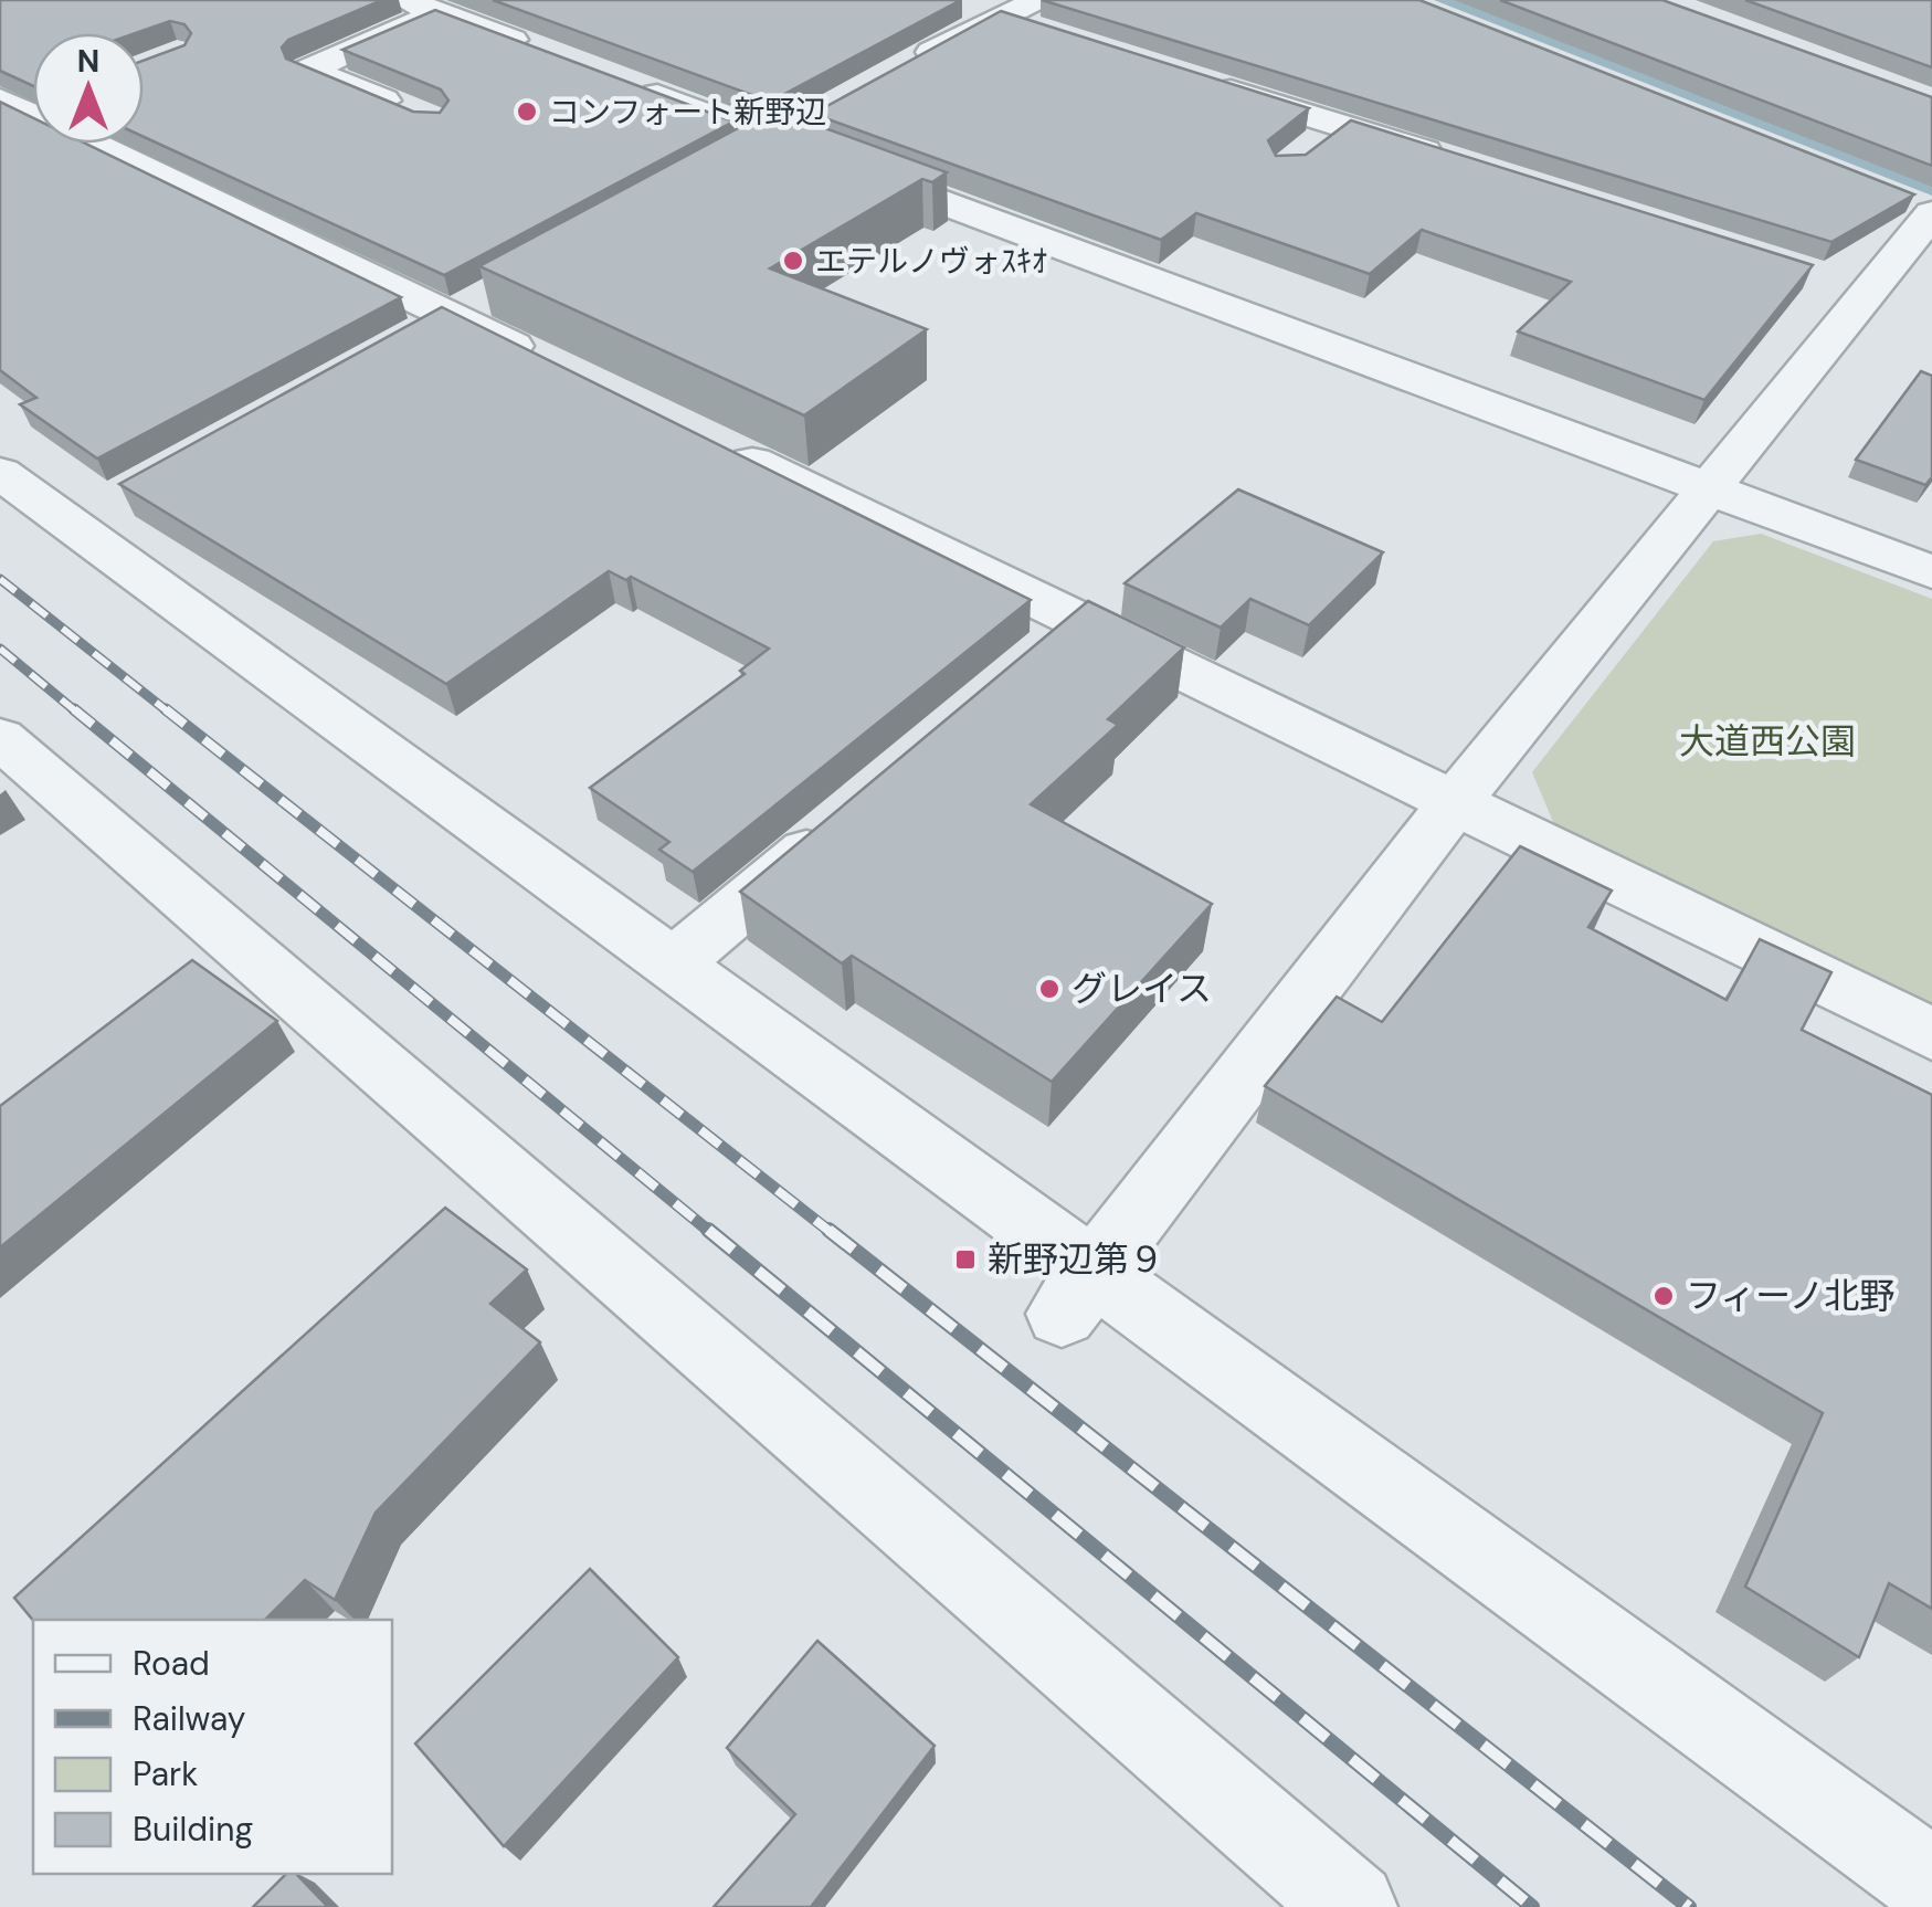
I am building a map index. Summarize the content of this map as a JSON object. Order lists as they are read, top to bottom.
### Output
{
  "parks": ["大道西公園"],
  "places": {
    "other": [
      "コンフォート新野辺",
      "エテルノヴォｽｷｵ",
      "グレイス",
      "フィーノ北野"
    ],
    "transit": ["新野辺第９"]
  },
  "legend": [
    "Road",
    "Railway",
    "Park",
    "Building"
  ],
  "north": "top"
}
